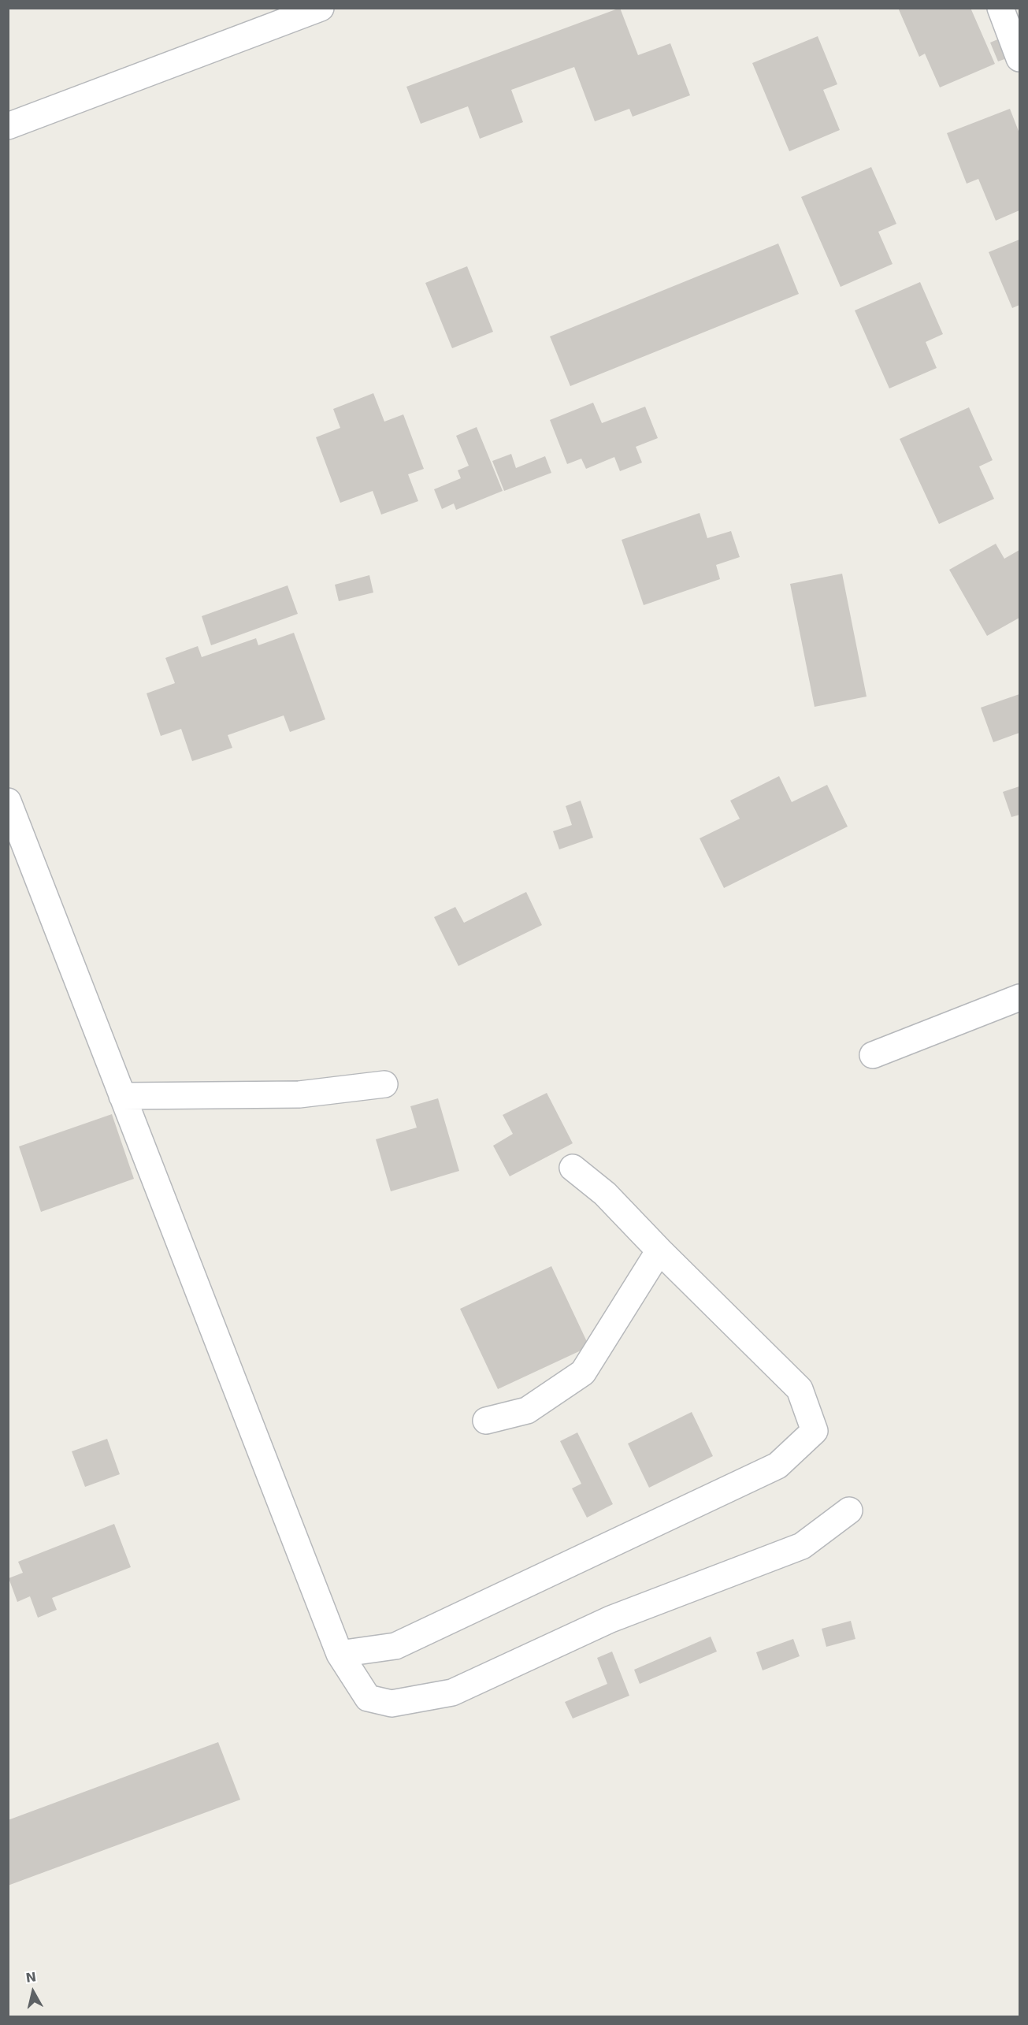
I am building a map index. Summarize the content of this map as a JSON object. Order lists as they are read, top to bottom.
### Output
{
  "north": "top"
}
